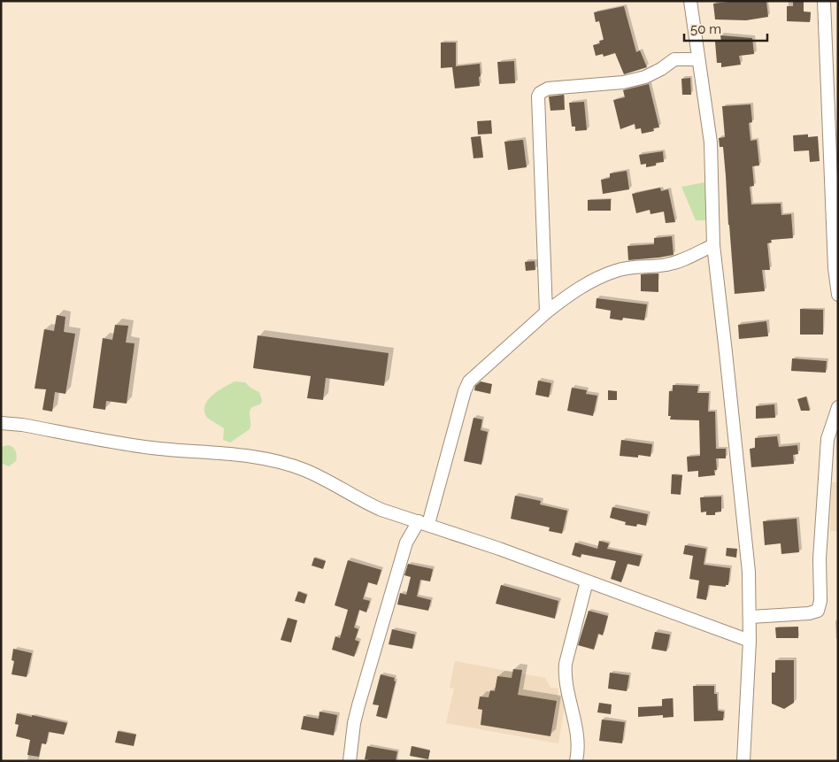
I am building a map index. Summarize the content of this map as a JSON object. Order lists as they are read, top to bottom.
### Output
{
  "scale_bar": "50 m"
}
